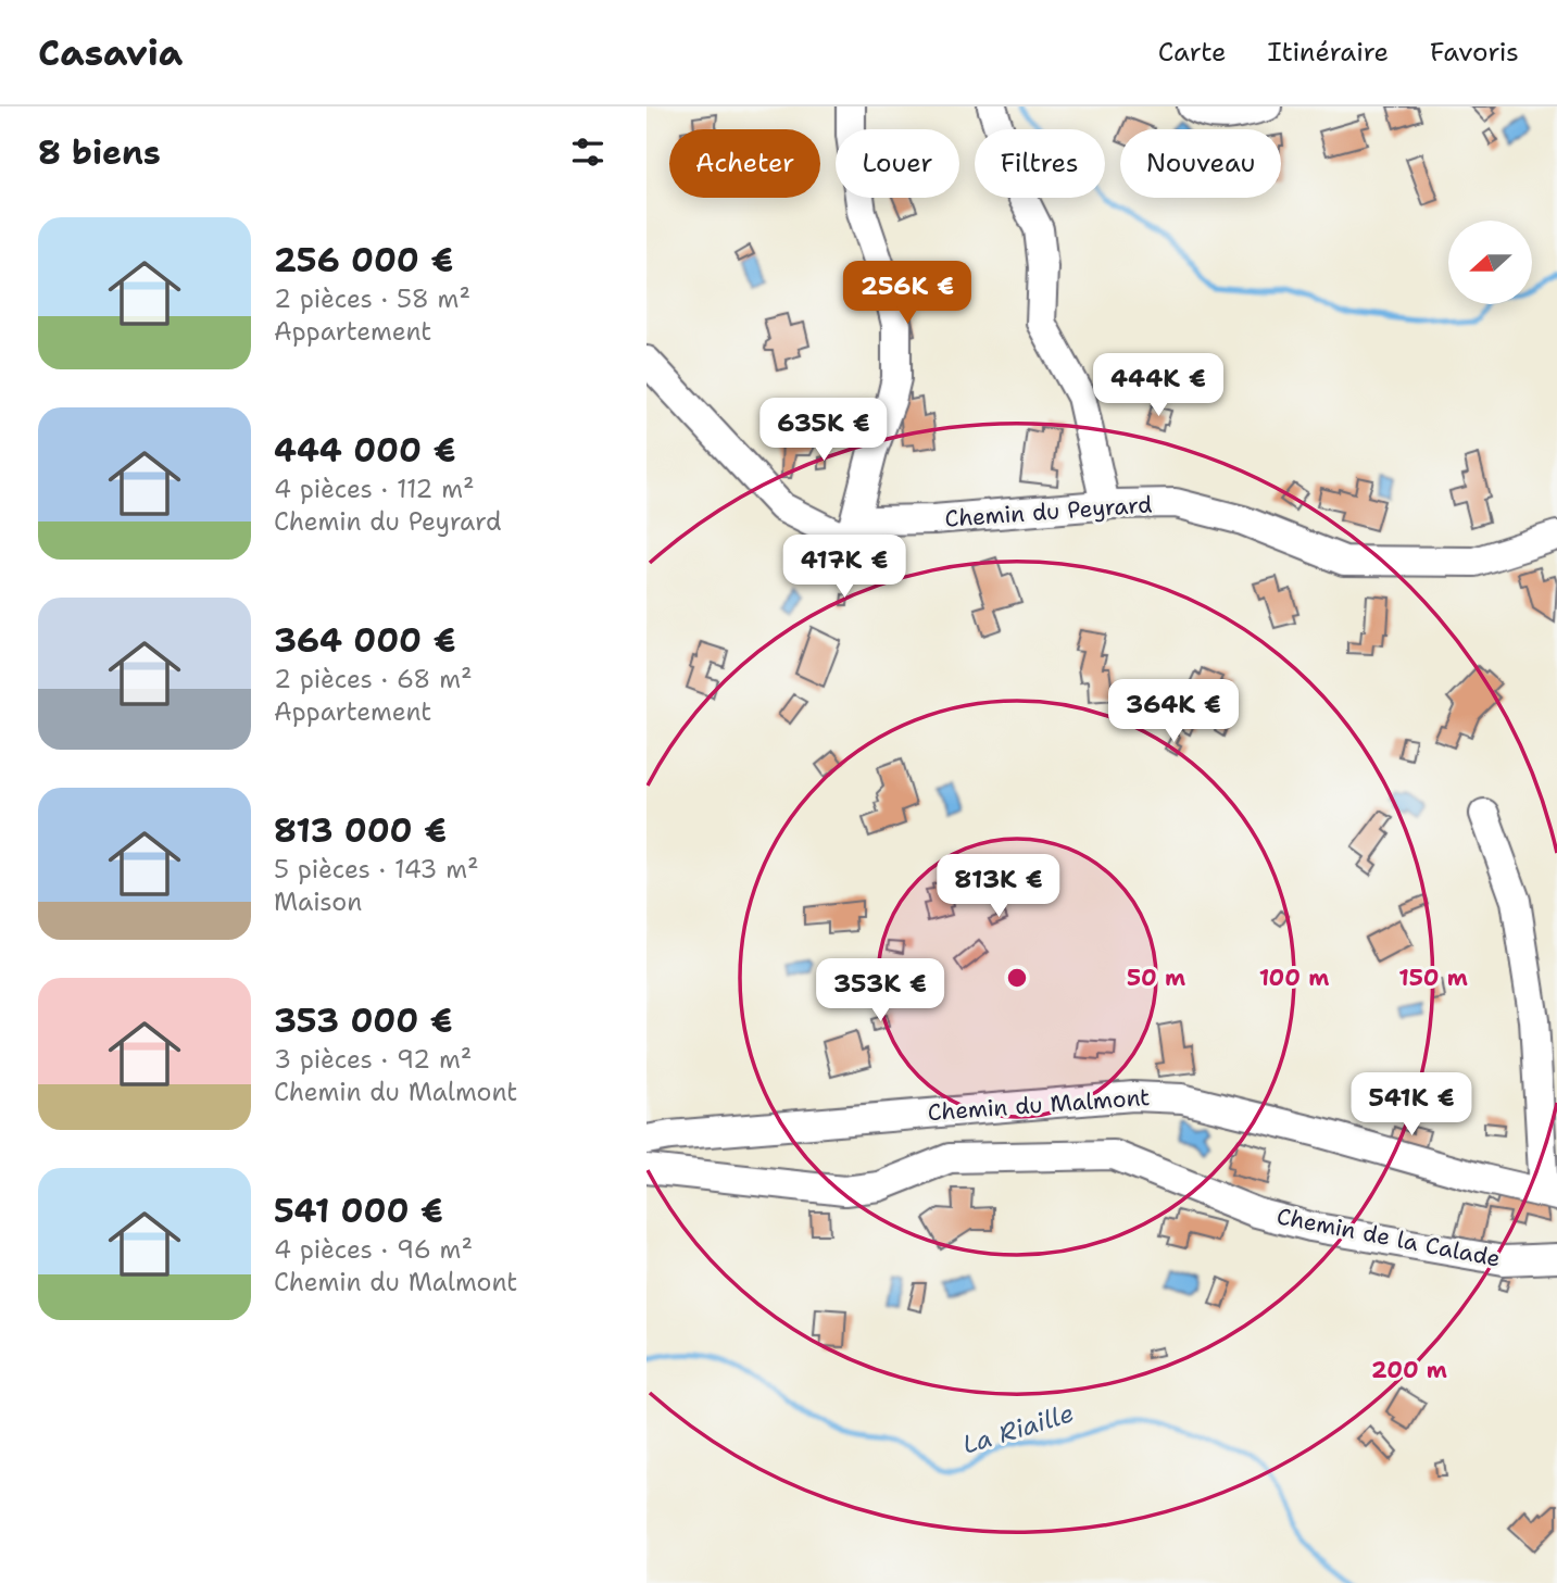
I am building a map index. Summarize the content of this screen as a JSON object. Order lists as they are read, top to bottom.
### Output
{
  "streets": {
    "street": ["Chemin du Peyrard", "Chemin du Malmont", "Chemin de la Calade"]
  },
  "water": ["La Riaille"],
  "north": "left",
  "page": {
    "header": "Casavia",
    "nav": ["Carte", "Itinéraire", "Favoris"],
    "heading": "8 biens",
    "chip": [
      "Acheter",
      "Louer",
      "Filtres",
      "Nouveau"
    ],
    "list": [
      {
        "name": "256 000 €",
        "note": "2 pièces · 58 m² · Appartement"
      },
      {
        "name": "444 000 €",
        "note": "4 pièces · 112 m² · Chemin du Peyrard"
      },
      {
        "name": "364 000 €",
        "note": "2 pièces · 68 m² · Appartement"
      },
      {
        "name": "813 000 €",
        "note": "5 pièces · 143 m² · Maison"
      },
      {
        "name": "353 000 €",
        "note": "3 pièces · 92 m² · Chemin du Malmont"
      },
      {
        "name": "541 000 €",
        "note": "4 pièces · 96 m² · Chemin du Malmont"
      }
    ],
    "price": [
      "256K €",
      "444K €",
      "635K €",
      "417K €",
      "364K €",
      "813K €",
      "353K €",
      "541K €"
    ]
  },
  "rings": [
    "50 m",
    "100 m",
    "150 m",
    "200 m"
  ]
}
